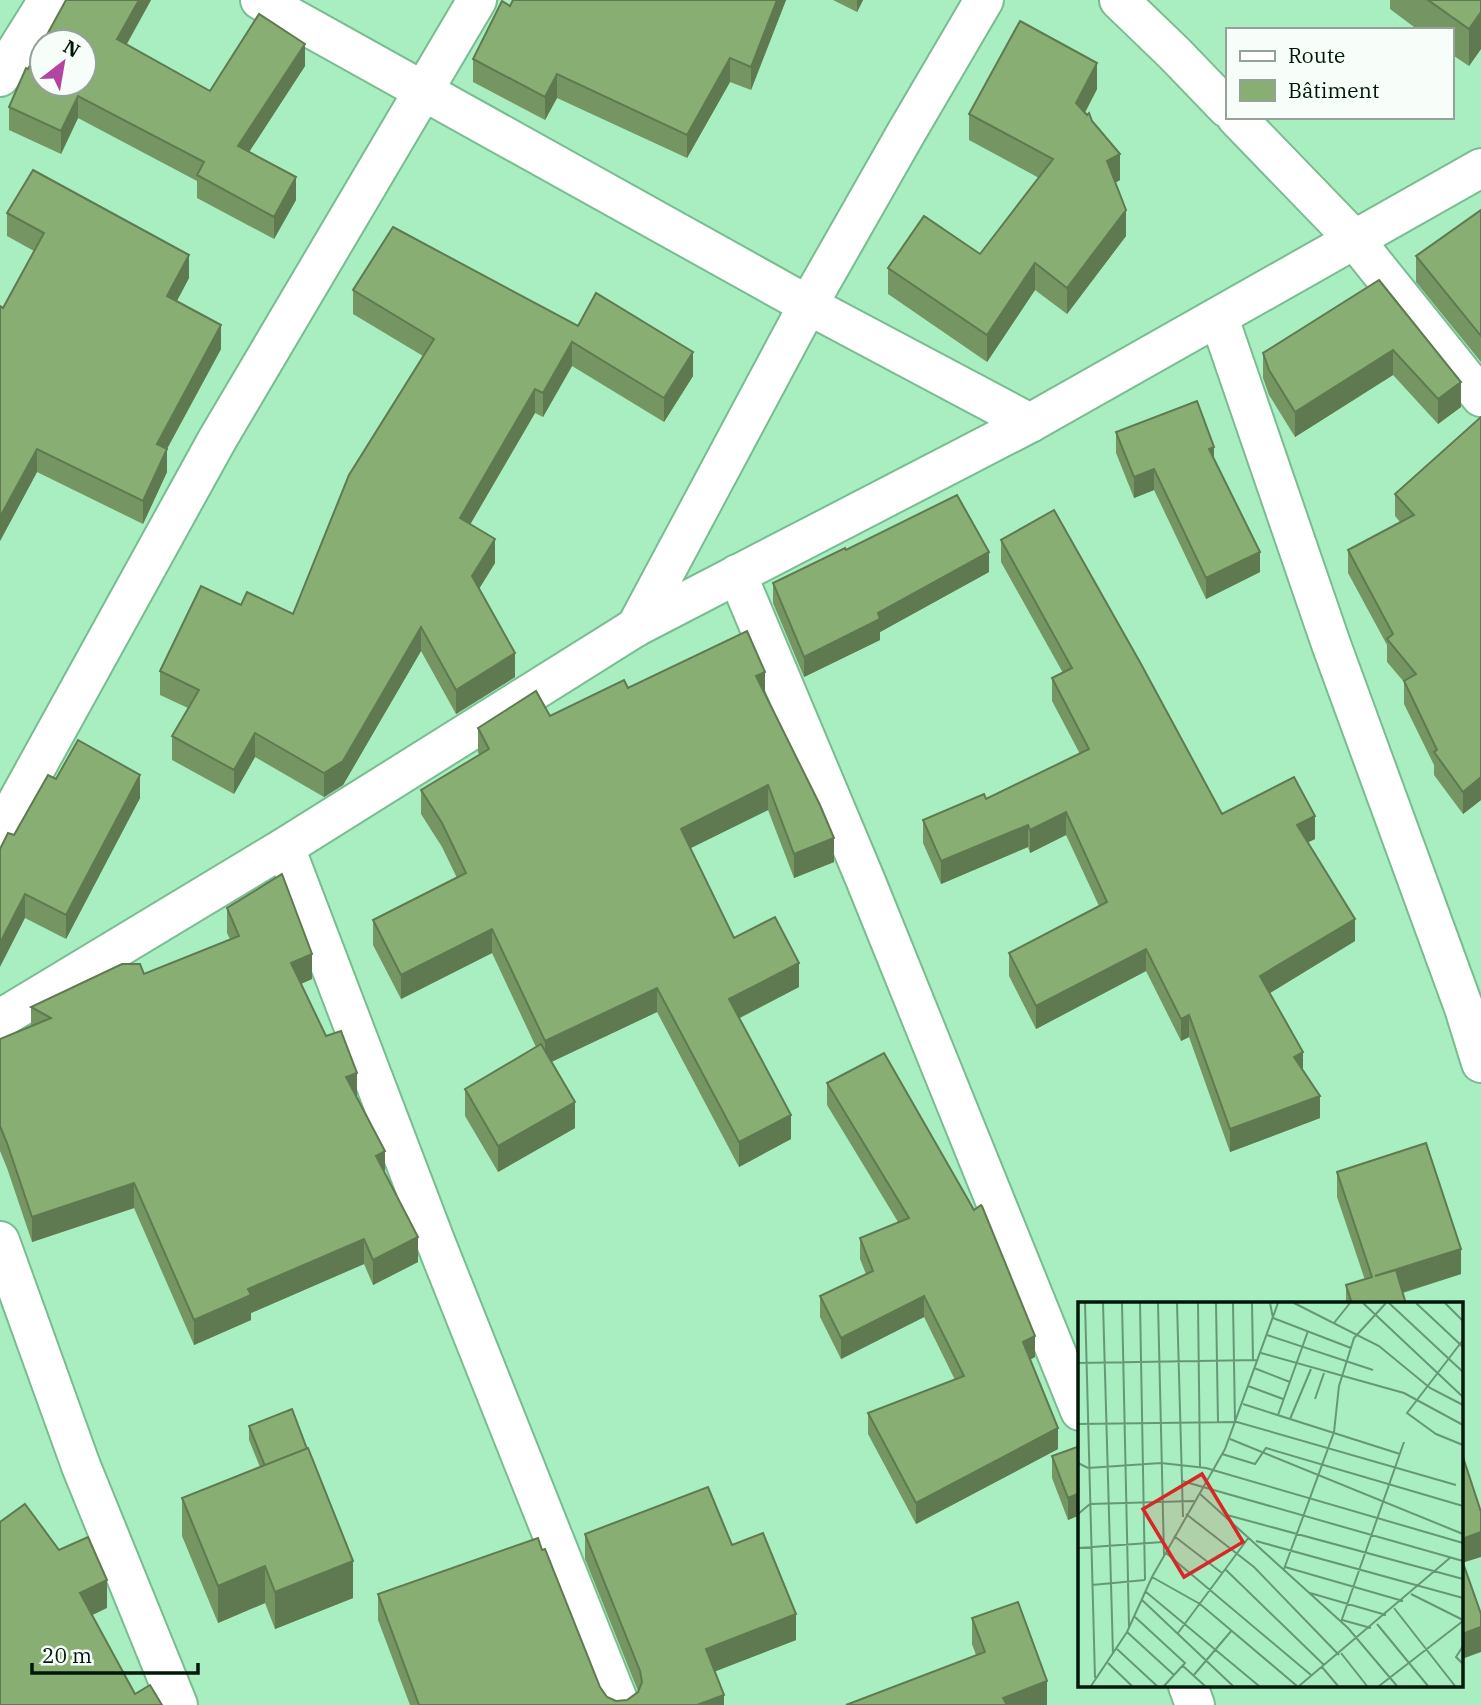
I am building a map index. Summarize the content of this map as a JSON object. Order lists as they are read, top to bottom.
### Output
{
  "legend": ["Route", "Bâtiment"],
  "scale_bar": "20 m",
  "north": "top right"
}
